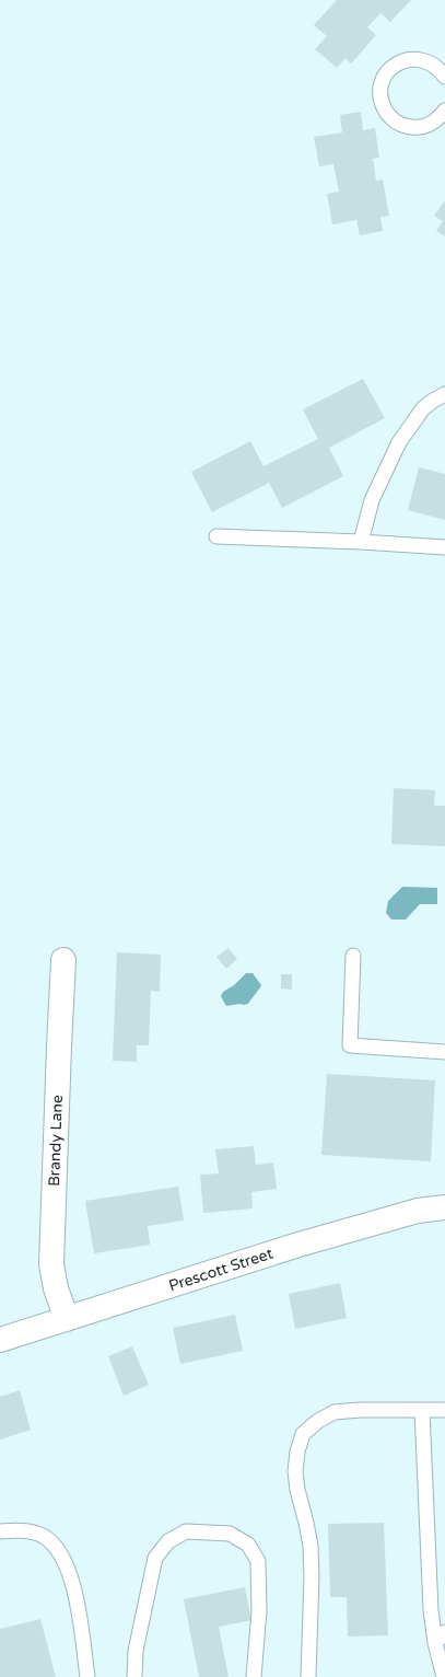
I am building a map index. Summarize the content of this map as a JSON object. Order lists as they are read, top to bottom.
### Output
{
  "streets": {
    "street": ["Brandy Lane", "Prescott Street"]
  },
  "crossings": [
    ["Brandy Lane", "Prescott Street"]
  ]
}
